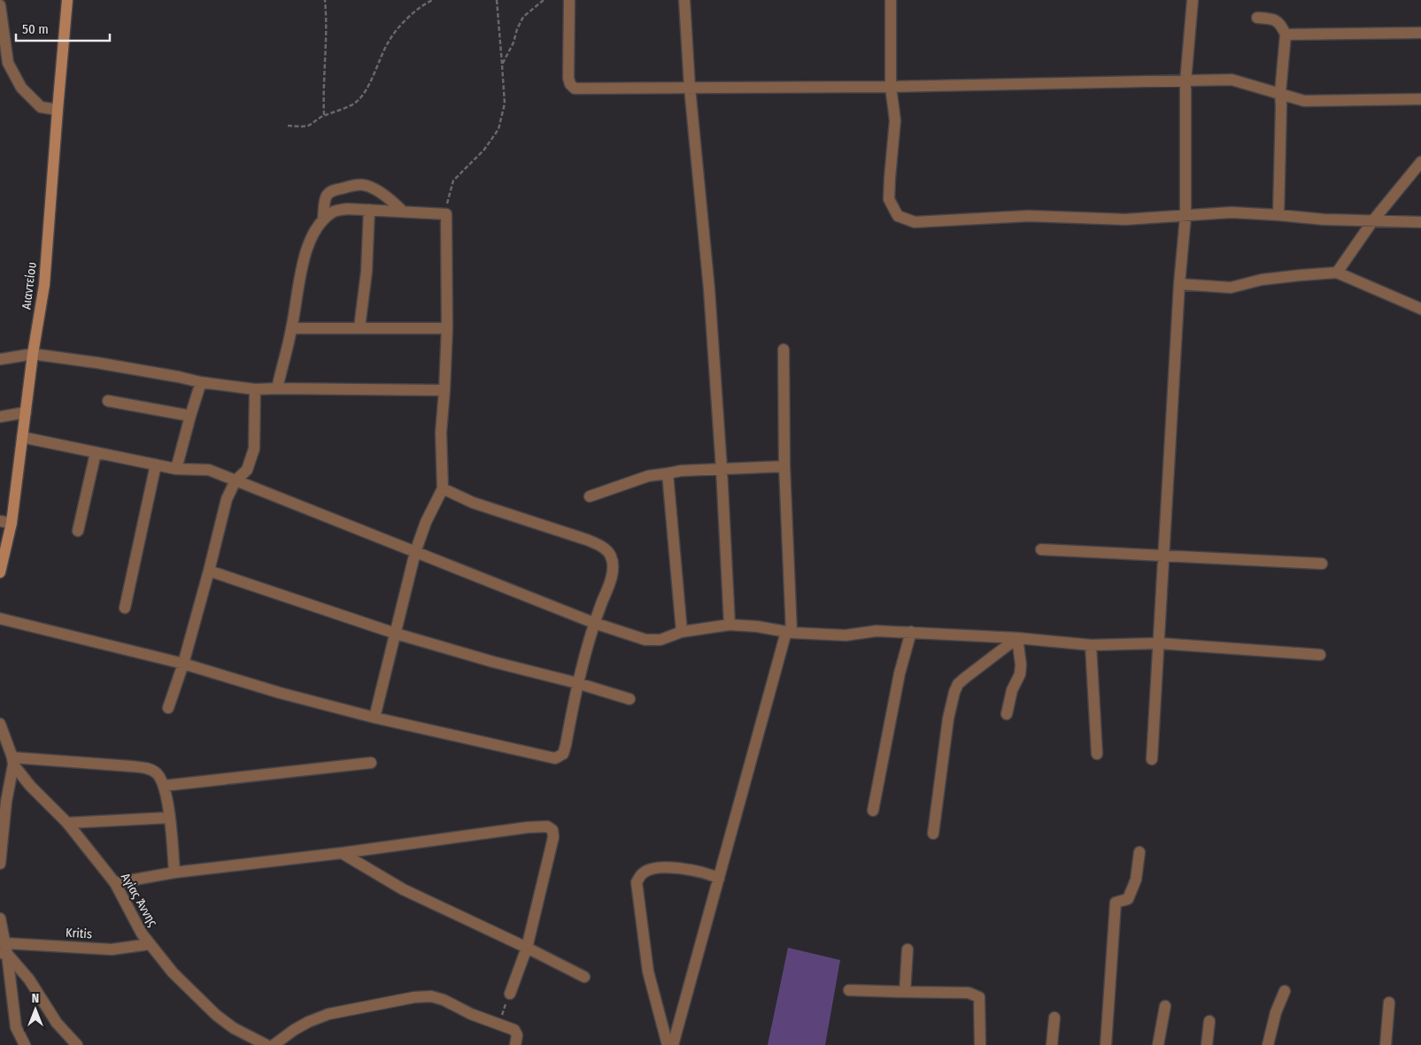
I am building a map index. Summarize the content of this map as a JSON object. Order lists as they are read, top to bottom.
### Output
{
  "streets": {
    "main road": ["Αιαντείου"],
    "street": ["Αγίας Άννης", "Kritis"]
  },
  "crossings": [
    ["Αγίας Άννης", "Kritis"]
  ],
  "scale_bar": "50 m",
  "north": "top"
}
